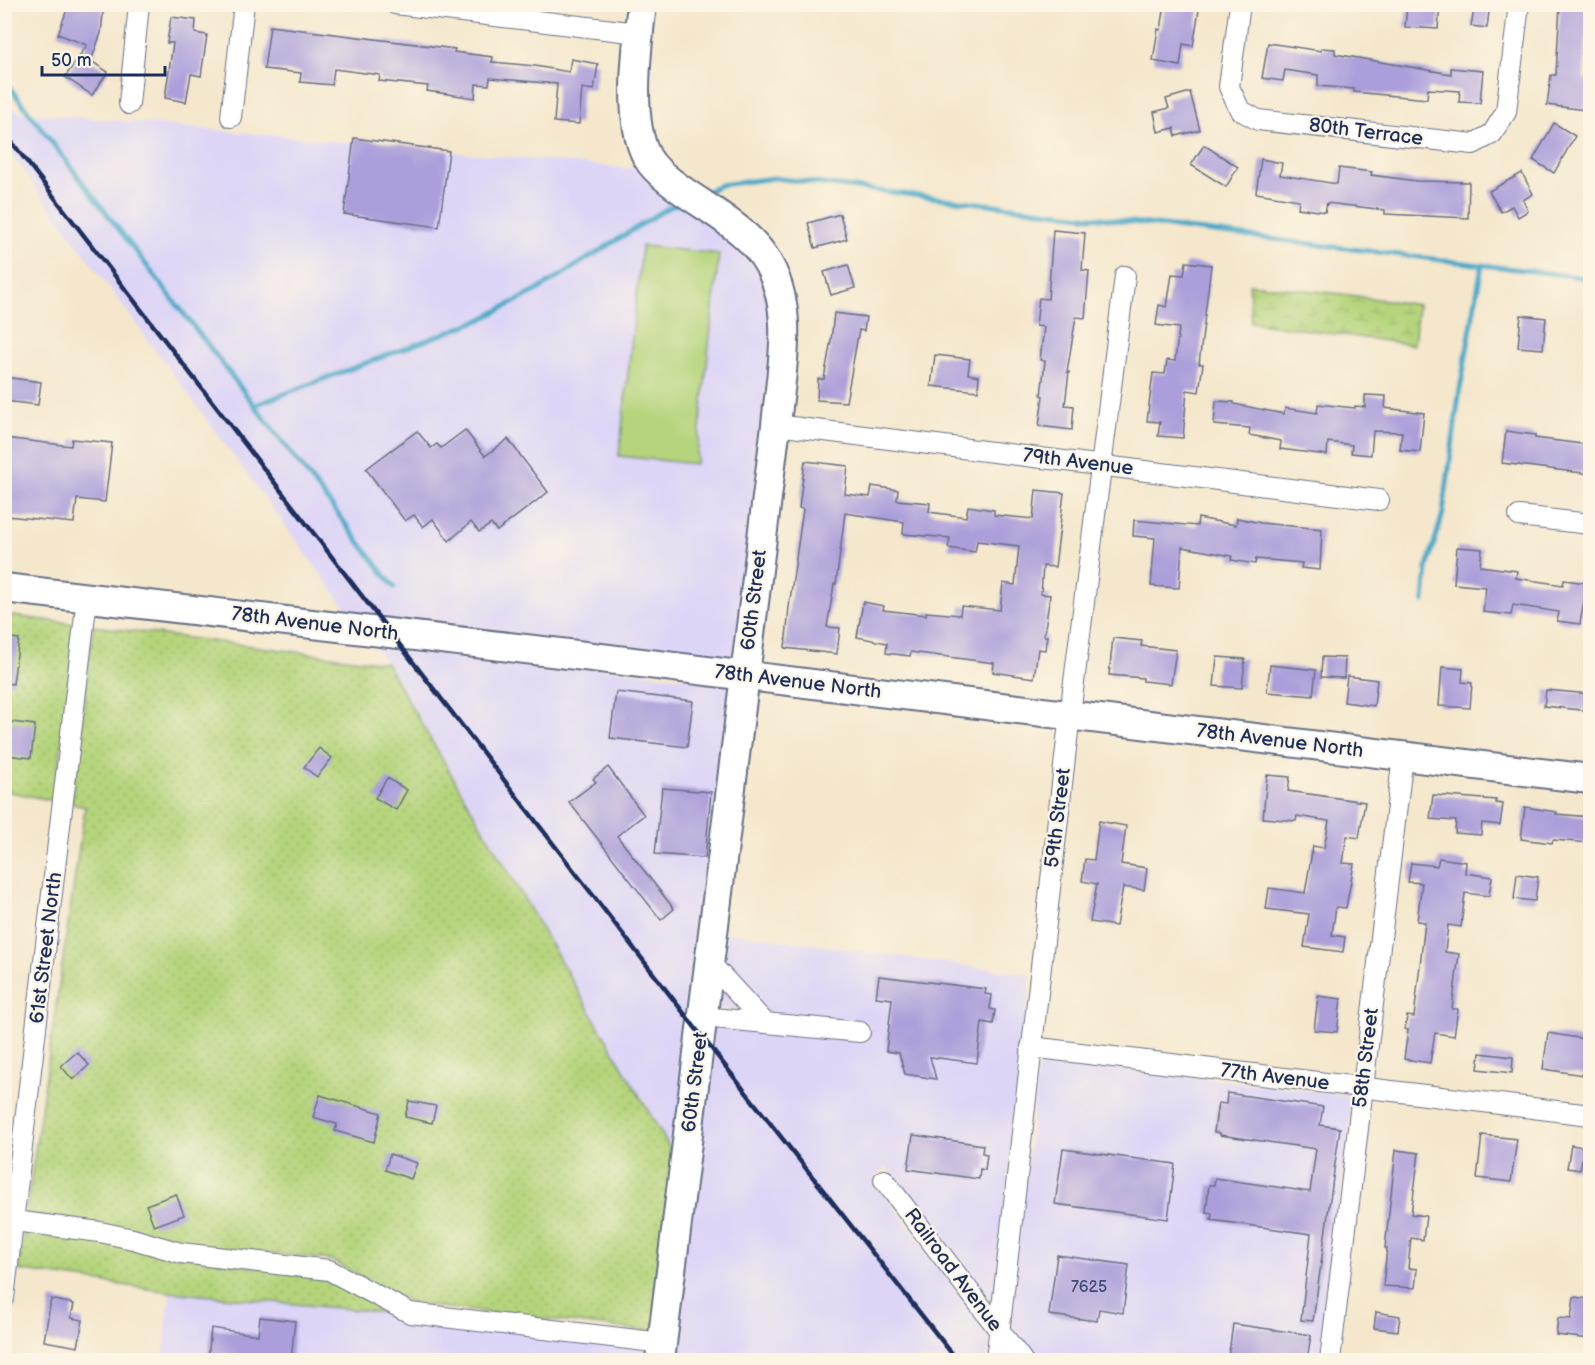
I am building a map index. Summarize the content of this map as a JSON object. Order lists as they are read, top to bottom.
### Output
{
  "streets": {
    "street": [
      "80th Terrace",
      "79th Avenue",
      "60th Street",
      "78th Avenue North",
      "59th Street",
      "61st Street North",
      "58th Street",
      "77th Avenue",
      "Railroad Avenue"
    ]
  },
  "crossings": [
    ["79th Avenue", "60th Street"],
    ["79th Avenue", "59th Street"],
    ["60th Street", "78th Avenue North"],
    ["78th Avenue North", "59th Street"],
    ["78th Avenue North", "61st Street North"],
    ["78th Avenue North", "58th Street"],
    ["59th Street", "77th Avenue"],
    ["59th Street", "Railroad Avenue"],
    ["58th Street", "77th Avenue"]
  ],
  "house_numbers": ["7625"],
  "scale_bar": "50 m"
}
